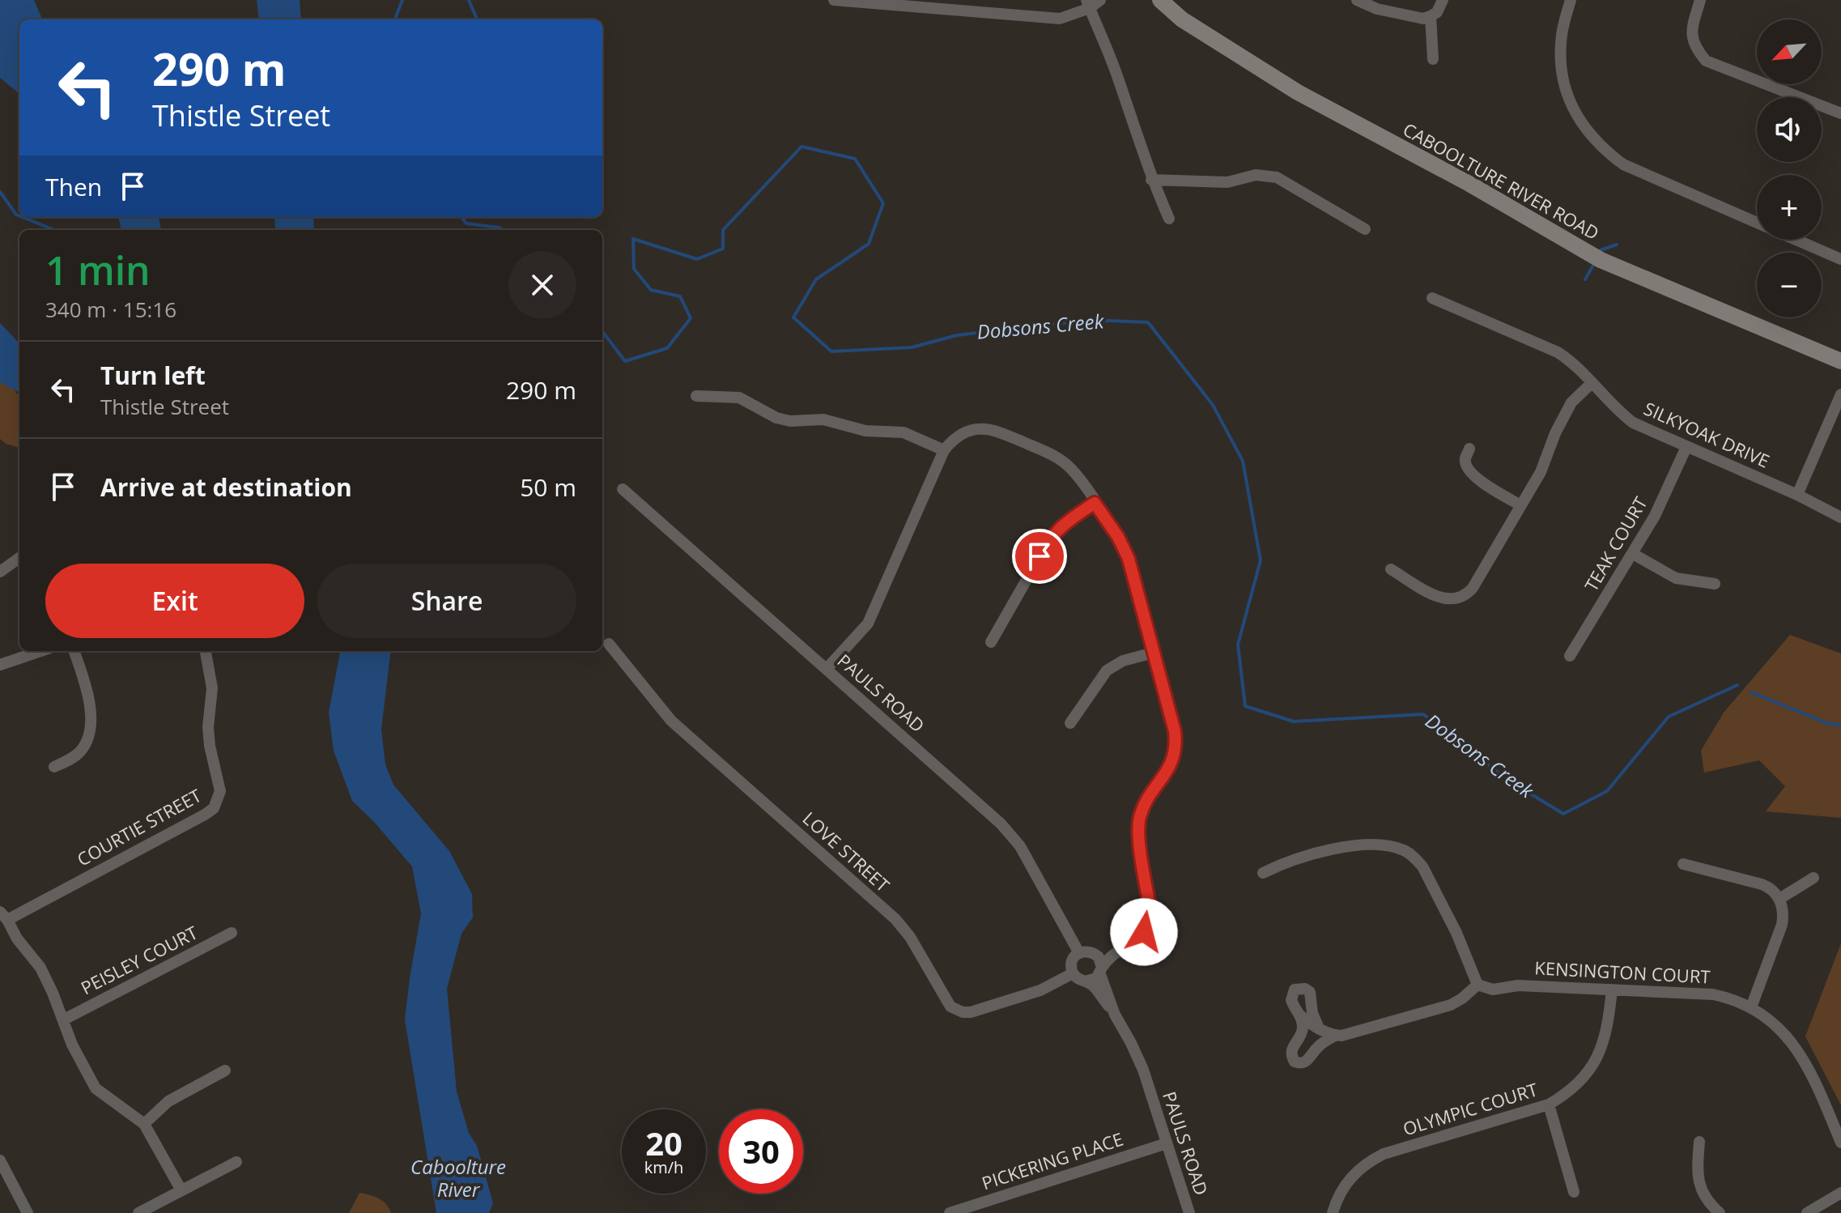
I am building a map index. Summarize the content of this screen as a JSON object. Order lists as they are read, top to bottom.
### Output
{
  "streets": {
    "main road": ["CABOOLTURE RIVER ROAD"],
    "street": [
      "SILKYOAK DRIVE",
      "TEAK COURT",
      "PAULS ROAD",
      "COURTIE STREET",
      "LOVE STREET",
      "PEISLEY COURT",
      "KENSINGTON COURT",
      "OLYMPIC COURT",
      "PICKERING PLACE"
    ]
  },
  "crossings": [
    ["SILKYOAK DRIVE", "TEAK COURT"],
    ["PAULS ROAD", "LOVE STREET"],
    ["PAULS ROAD", "PICKERING PLACE"],
    ["KENSINGTON COURT", "OLYMPIC COURT"]
  ],
  "water": ["Dobsons Creek", "Caboolture River"],
  "north": "bottom left",
  "page": {
    "map_buttons": ["+", "−"],
    "turn": ["290 m", "Thistle Street"],
    "then": "Then",
    "heading": ["1 min", "340 m · 15:16"],
    "list": [
      {
        "name": "Turn left",
        "note": "Thistle Street",
        "value": "290 m"
      },
      {
        "name": "Arrive at destination",
        "value": "50 m"
      }
    ],
    "buttons": ["Exit", "Share"],
    "speed": "20 km/h",
    "limit": "30"
  }
}
